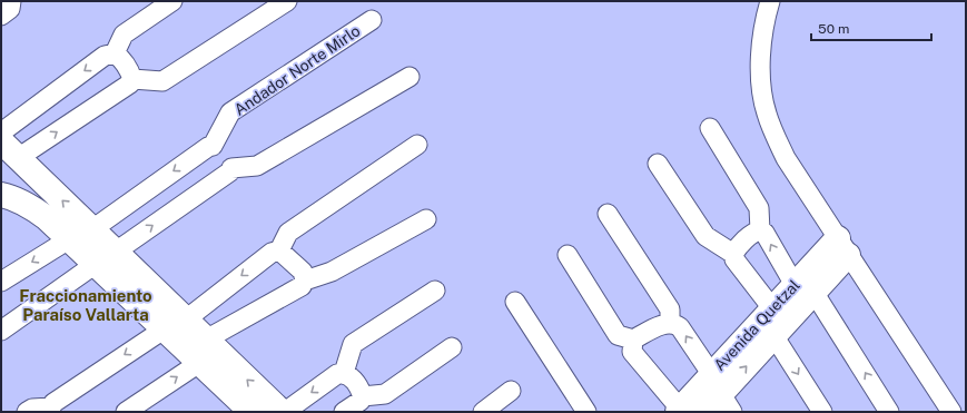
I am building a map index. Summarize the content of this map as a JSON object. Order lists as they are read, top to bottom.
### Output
{
  "streets": {
    "street": ["Andador Norte Mirlo", "Avenida Quetzal"]
  },
  "districts": ["Fraccionamiento Paraíso Vallarta"],
  "scale_bar": "50 m"
}
